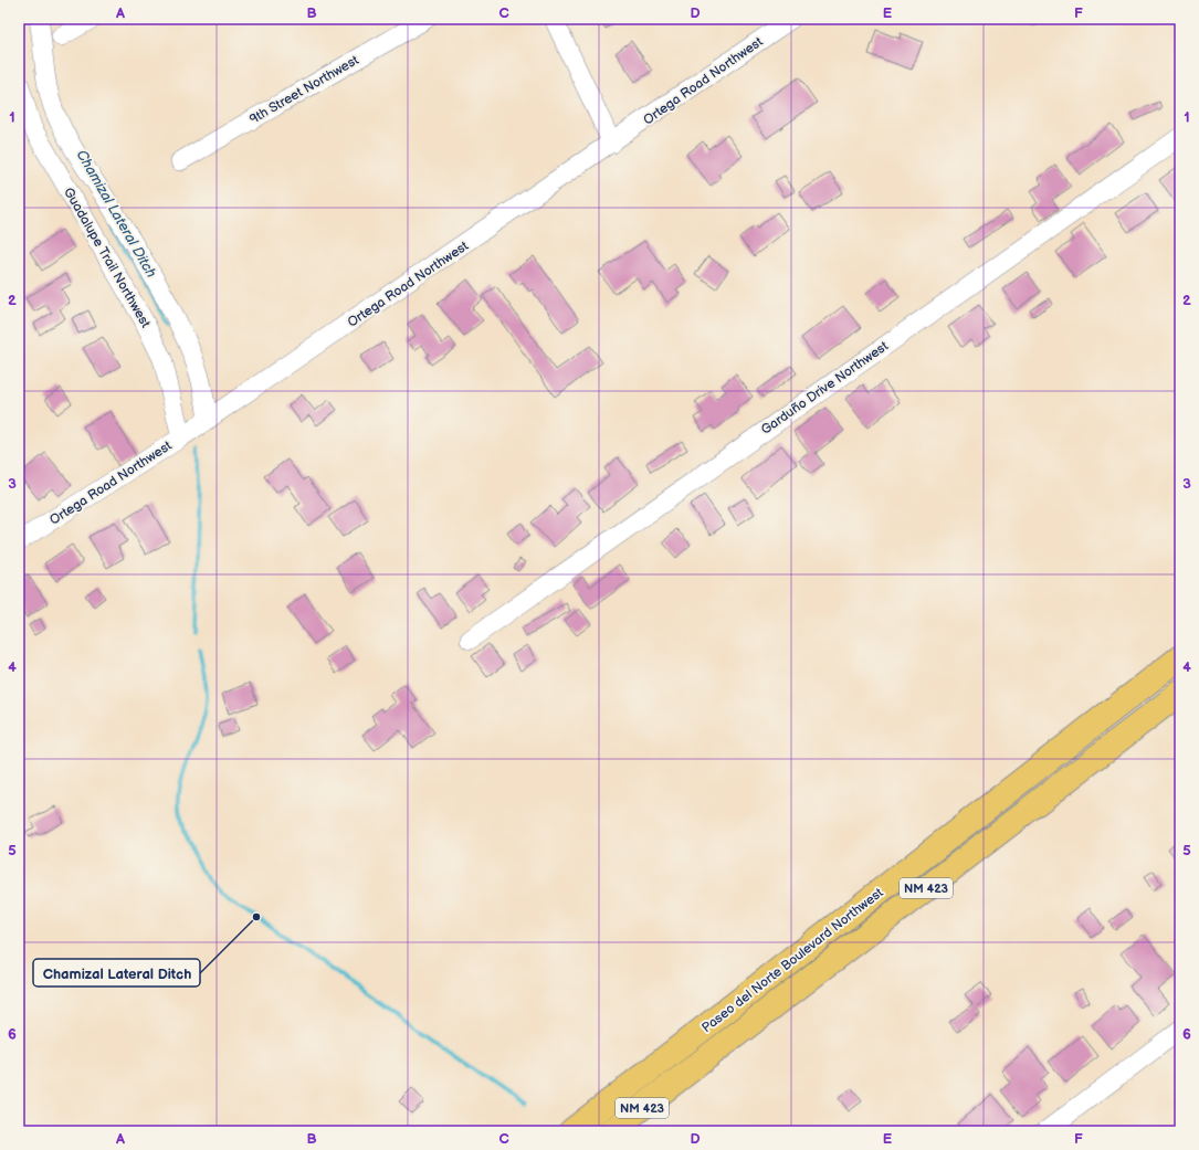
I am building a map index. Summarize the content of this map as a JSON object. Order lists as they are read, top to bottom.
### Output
{
  "streets": {
    "highway": ["NM 423", "Paseo del Norte Boulevard Northwest"],
    "street": [
      "Ortega Road Northwest",
      "9th Street Northwest",
      "Guadalupe Trail Northwest",
      "Garduño Drive Northwest"
    ]
  },
  "crossings": [
    ["Ortega Road Northwest", "Guadalupe Trail Northwest"]
  ],
  "water": ["Chamizal Lateral Ditch"],
  "places": ["Chamizal Lateral Ditch"],
  "grid": {
    "columns": [
      "A",
      "B",
      "C",
      "D",
      "E",
      "F"
    ],
    "rows": [
      "1",
      "2",
      "3",
      "4",
      "5",
      "6"
    ]
  }
}
